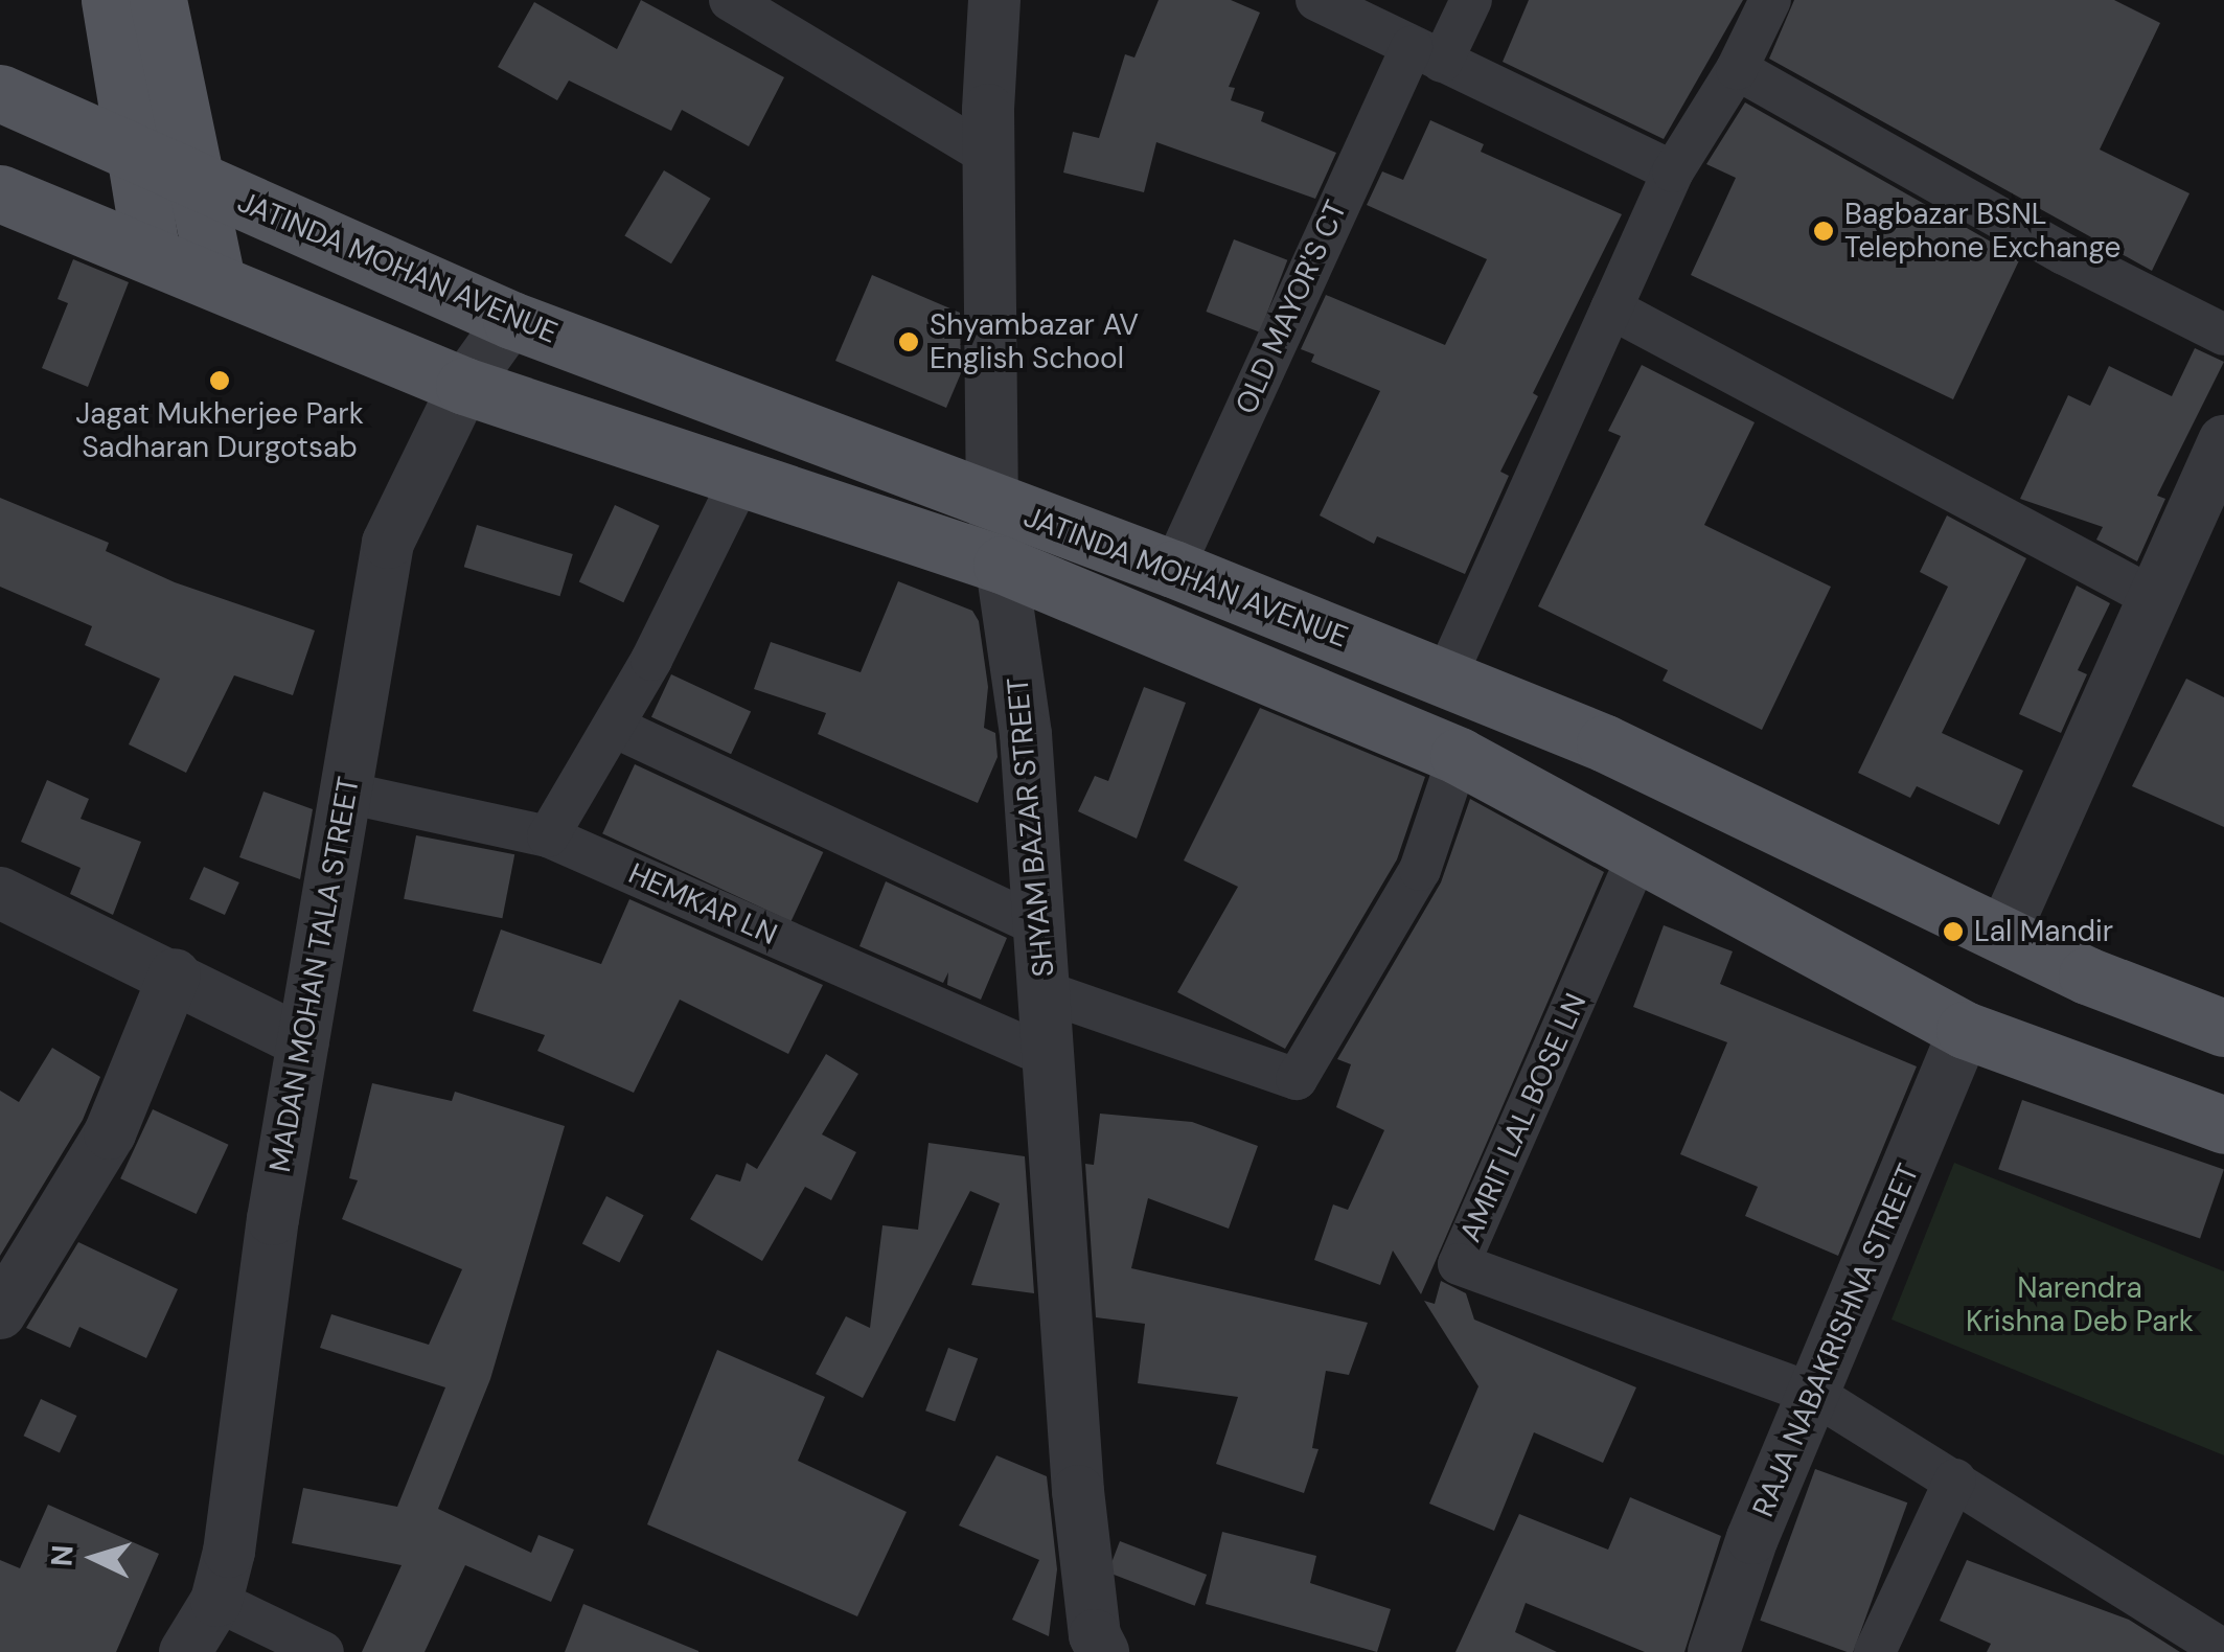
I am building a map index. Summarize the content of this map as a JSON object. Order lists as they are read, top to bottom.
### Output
{
  "streets": {
    "main road": ["JATINDA MOHAN AVENUE"],
    "street": [
      "OLD MAYOR'S CT",
      "SHYAM BAZAR STREET",
      "HEMKAR LN",
      "MADAN MOHAN TALA STREET",
      "AMRIT LAL BOSE LN",
      "RAJA NABAKRISHNA STREET"
    ]
  },
  "crossings": [
    ["JATINDA MOHAN AVENUE", "OLD MAYOR'S CT"],
    ["JATINDA MOHAN AVENUE", "SHYAM BAZAR STREET"],
    ["JATINDA MOHAN AVENUE", "MADAN MOHAN TALA STREET"],
    ["SHYAM BAZAR STREET", "HEMKAR LN"],
    ["HEMKAR LN", "MADAN MOHAN TALA STREET"],
    ["AMRIT LAL BOSE LN", "RAJA NABAKRISHNA STREET"]
  ],
  "parks": ["Narendra Krishna Deb Park"],
  "places": [
    "Bagbazar BSNL Telephone Exchange",
    "Shyambazar AV English School",
    "Jagat Mukherjee Park Sadharan Durgotsab",
    "Lal Mandir"
  ],
  "north": "left"
}
